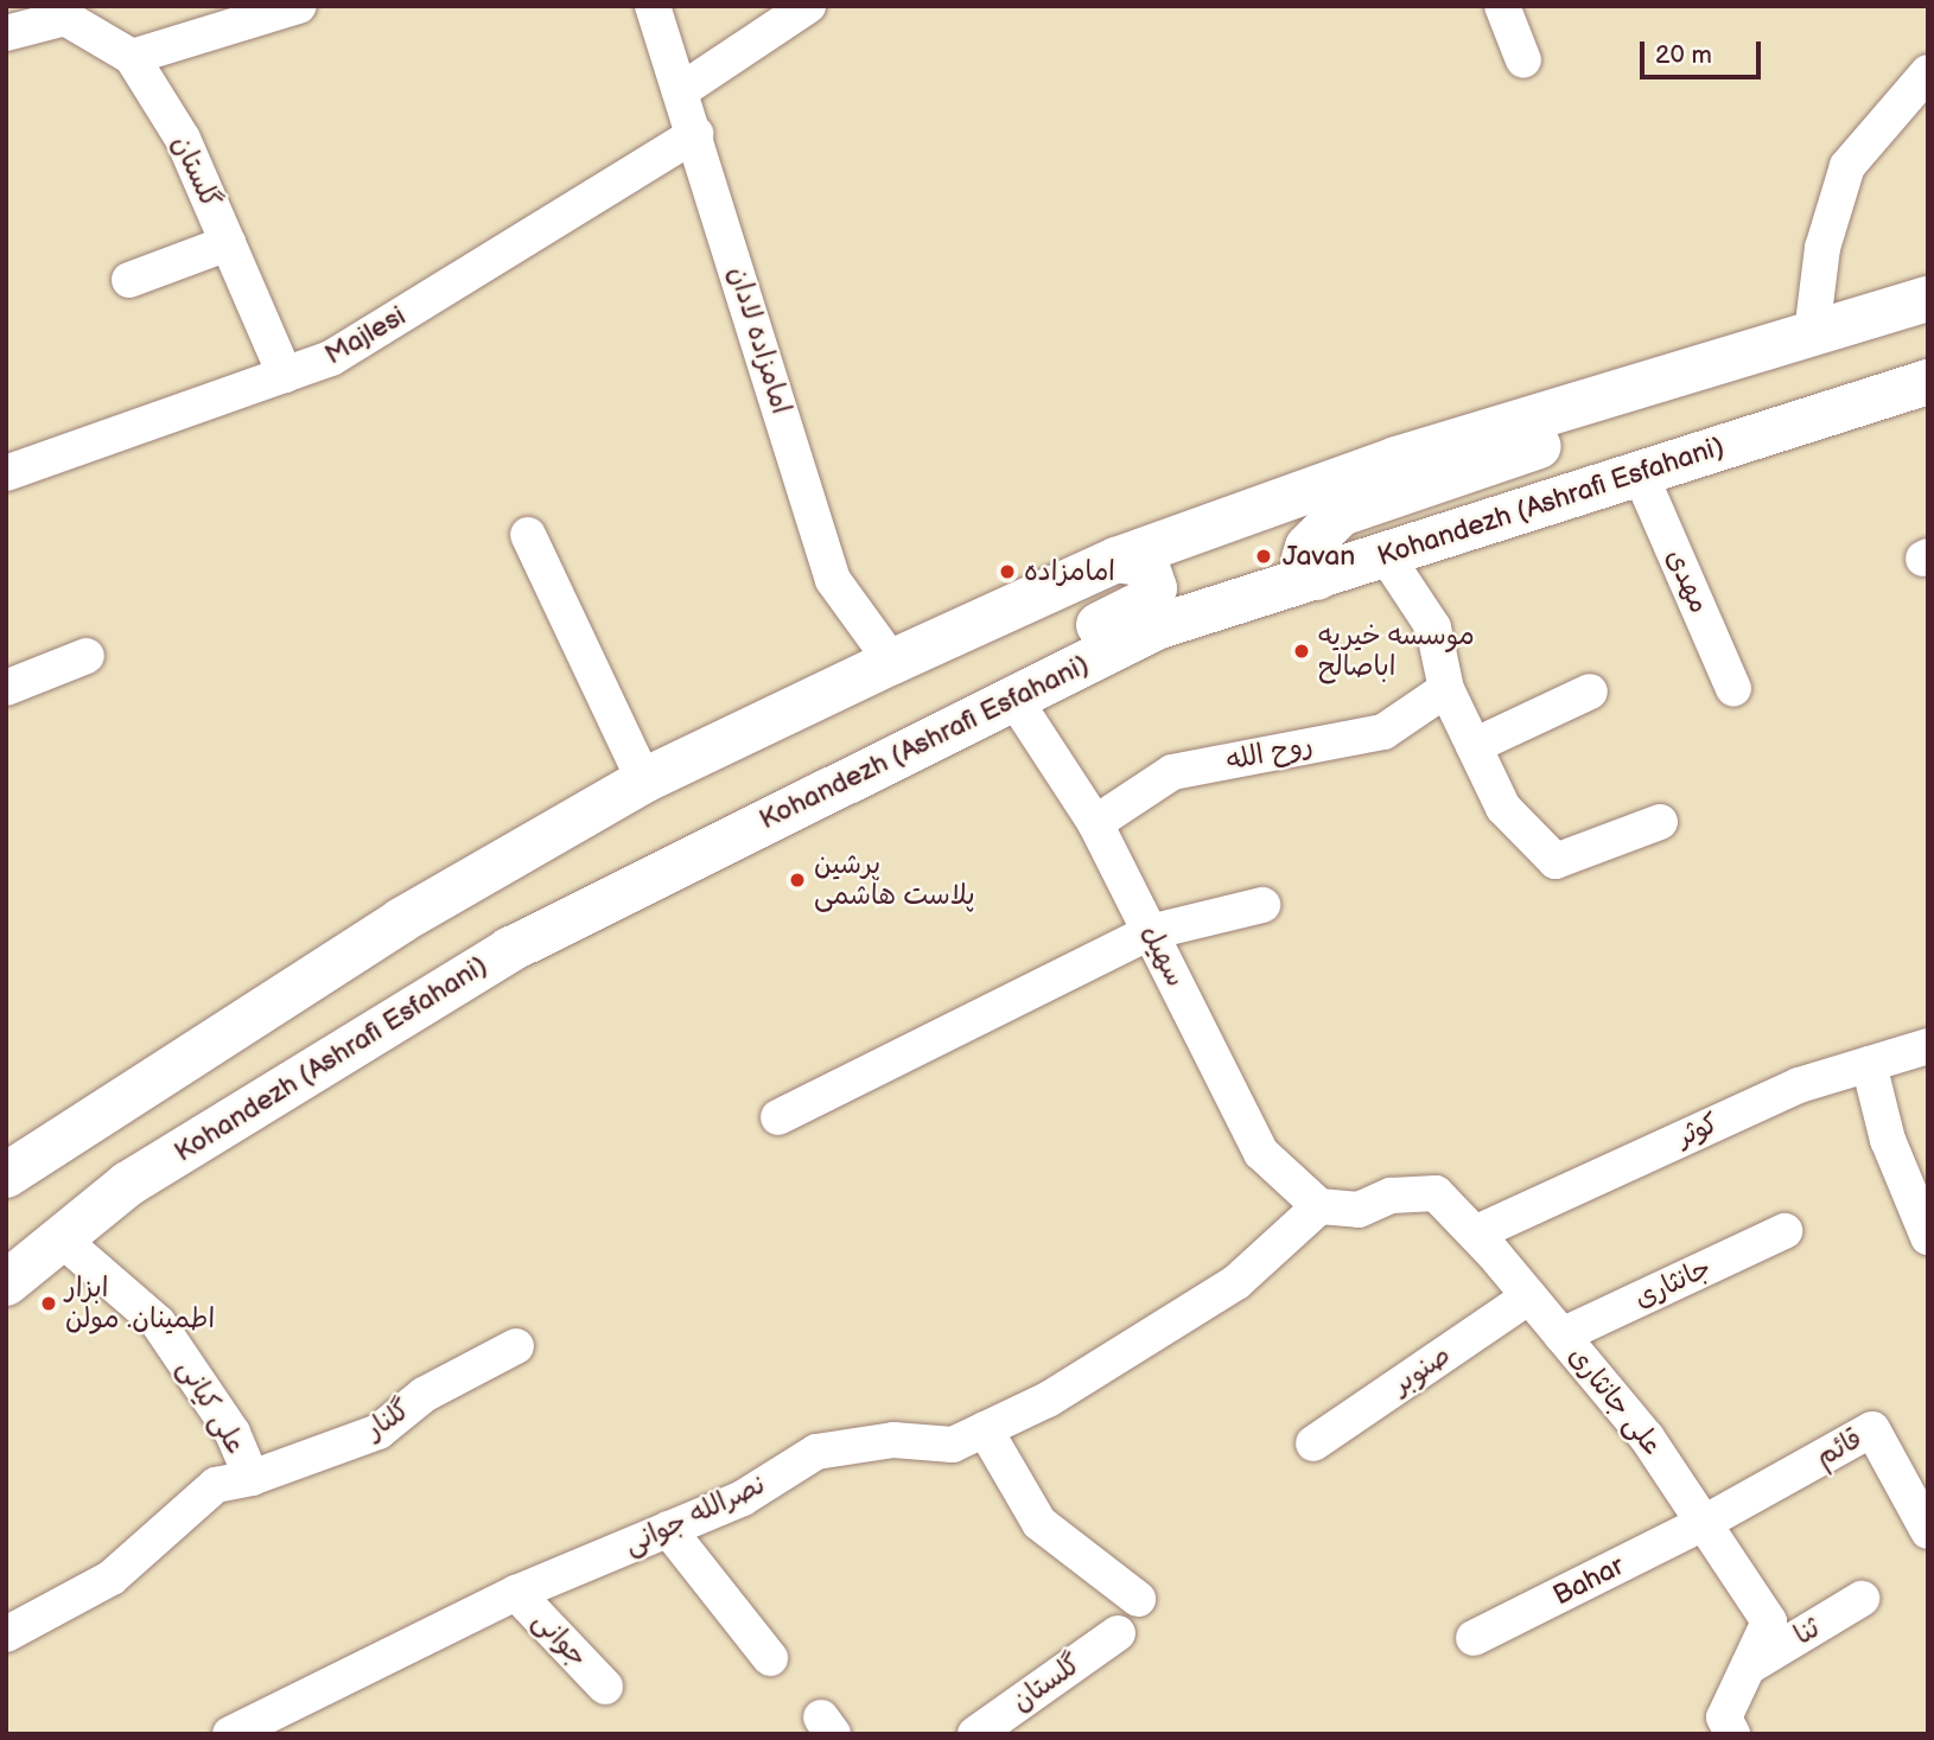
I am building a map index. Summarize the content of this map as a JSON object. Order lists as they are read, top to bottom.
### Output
{
  "streets": {
    "main road": ["Kohandezh (Ashrafi Esfahani)"],
    "street": [
      "گلستان",
      "Majlesi",
      "امامزاده لادان",
      "مهدی",
      "روح الله",
      "سهیل",
      "کوثر",
      "جانثاری",
      "صنوبر",
      "علی جانثاری",
      "علی کیانی",
      "گلنار",
      "قائم",
      "نصرالله جوانی",
      "Bahar",
      "ثنا",
      "جوانی"
    ]
  },
  "crossings": [
    ["گلستان", "Majlesi"],
    ["Majlesi", "امامزاده لادان"],
    ["Kohandezh (Ashrafi Esfahani)", "مهدی"],
    ["Kohandezh (Ashrafi Esfahani)", "سهیل"],
    ["Kohandezh (Ashrafi Esfahani)", "علی کیانی"],
    ["روح الله", "سهیل"],
    ["سهیل", "علی جانثاری"],
    ["سهیل", "نصرالله جوانی"],
    ["کوثر", "علی جانثاری"],
    ["جانثاری", "علی جانثاری"],
    ["صنوبر", "علی جانثاری"],
    ["علی جانثاری", "قائم"],
    ["علی جانثاری", "نصرالله جوانی"],
    ["علی جانثاری", "Bahar"],
    ["علی جانثاری", "ثنا"],
    ["علی کیانی", "گلنار"],
    ["قائم", "Bahar"],
    ["نصرالله جوانی", "جوانی"]
  ],
  "places": [
    "Javan",
    "امامزاده",
    "موسسه خیریه اباصالح",
    "پرشین پلاست هاشمی",
    "ابزار اطمینان. مولن"
  ],
  "scale_bar": "20 m"
}
